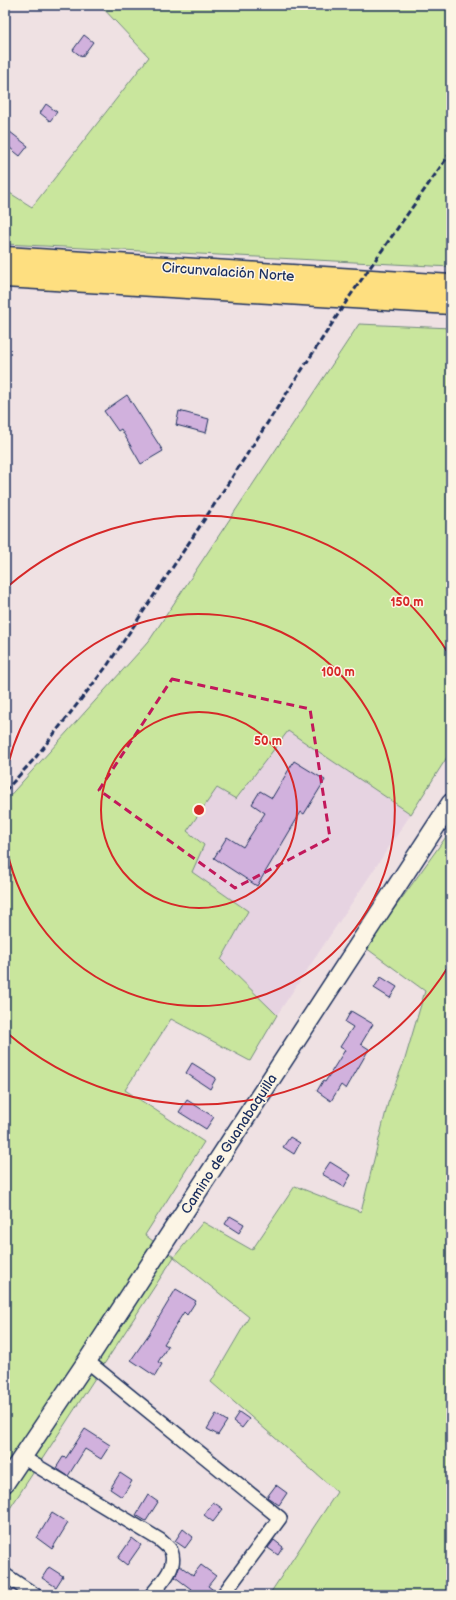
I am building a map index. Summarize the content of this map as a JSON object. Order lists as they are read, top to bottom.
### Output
{
  "streets": {
    "highway": ["Circunvalación Norte"],
    "street": ["Camino de Guanabaquilla"]
  },
  "rings": ["150 m", "100 m", "50 m"]
}
